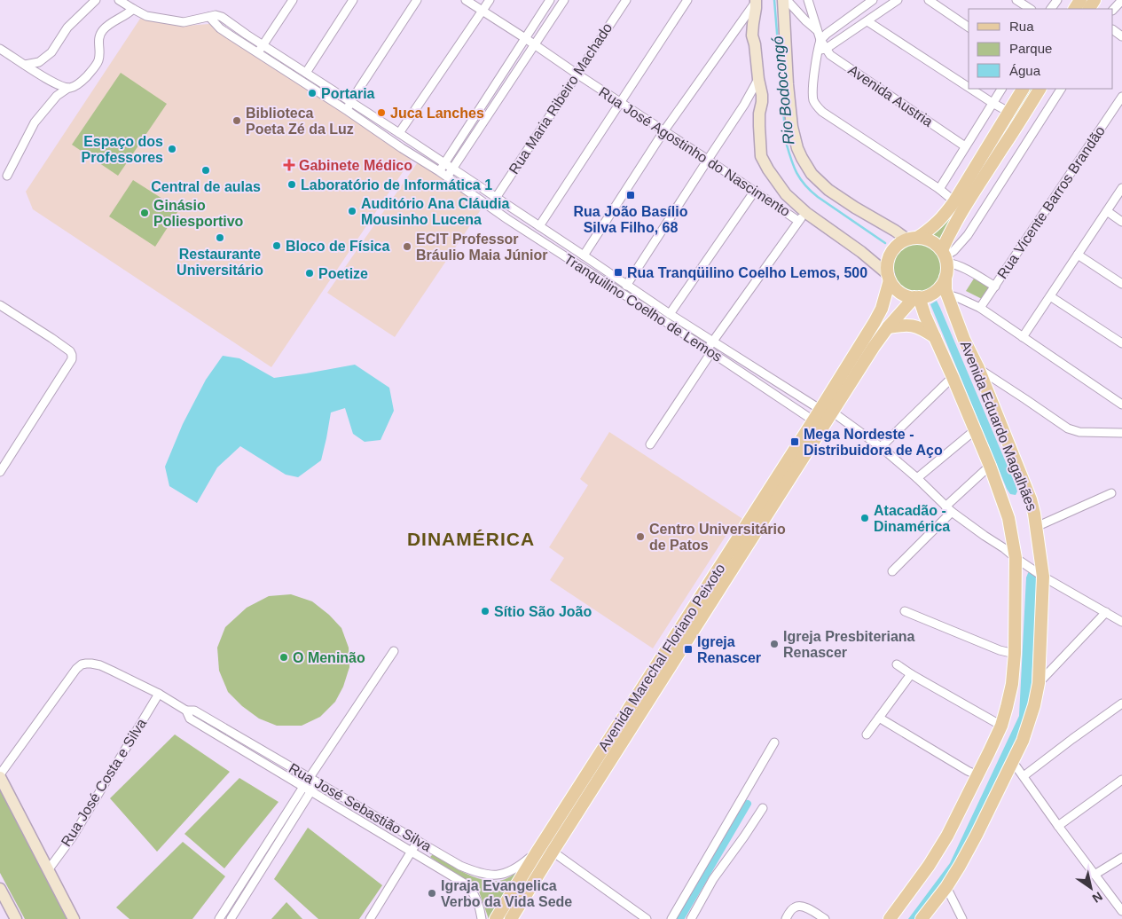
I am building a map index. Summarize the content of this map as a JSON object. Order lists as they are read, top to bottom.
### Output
{
  "streets": {
    "main road": ["Avenida Eduardo Magalhães", "Avenida Marechal Floriano Peixoto"],
    "street": [
      "Avenida Austria",
      "Rua Maria Ribeiro Machado",
      "Rua José Agostinho do Nascimento",
      "Rua Vicente Barros Brandão",
      "Tranquilino Coelho de Lemos",
      "Rua José Costa e Silva",
      "Rua José Sebastião Silva"
    ]
  },
  "crossings": [
    ["Rua Maria Ribeiro Machado", "Rua José Agostinho do Nascimento"],
    ["Rua Maria Ribeiro Machado", "Tranquilino Coelho de Lemos"],
    ["Rua José Agostinho do Nascimento", "Tranquilino Coelho de Lemos"],
    ["Tranquilino Coelho de Lemos", "Avenida Eduardo Magalhães"],
    ["Tranquilino Coelho de Lemos", "Avenida Marechal Floriano Peixoto"],
    ["Avenida Eduardo Magalhães", "Avenida Marechal Floriano Peixoto"],
    ["Avenida Marechal Floriano Peixoto", "Rua José Sebastião Silva"],
    ["Rua José Costa e Silva", "Rua José Sebastião Silva"]
  ],
  "districts": ["DINAMÉRICA"],
  "water": ["Rio Bodocongó"],
  "places": {
    "other": [
      "Portaria",
      "Juca Lanches",
      "Biblioteca Poeta Zé da Luz",
      "Espaço dos Professores",
      "Central de aulas",
      "Laboratório de Informática 1",
      "Auditório Ana Cláudia Mousinho Lucena",
      "Ginásio Poliesportivo",
      "Restaurante Universitário",
      "Bloco de Física",
      "ECIT Professor Bráulio Maia Júnior",
      "Poetize",
      "Atacadão - Dinamérica",
      "Centro Universitário de Patos",
      "Sítio São João",
      "Igreja Presbiteriana Renascer",
      "O Meninão",
      "Igraja Evangelica Verbo da Vida Sede"
    ],
    "health": ["Gabinete Médico"],
    "transit": [
      "Rua João Basílio Silva Filho, 68",
      "Rua Tranqüilino Coelho Lemos, 500",
      "Mega Nordeste - Distribuidora de Aço",
      "Igreja Renascer"
    ]
  },
  "legend": ["Rua", "Parque", "Água"],
  "north": "bottom right"
}
